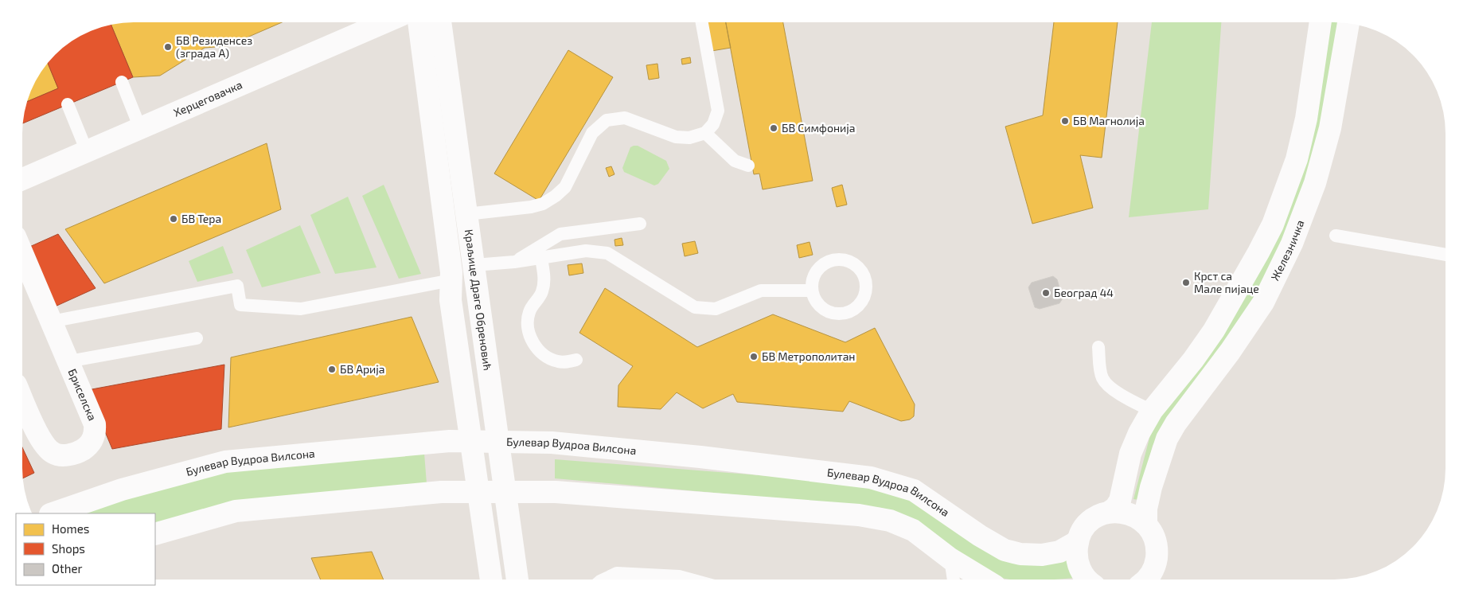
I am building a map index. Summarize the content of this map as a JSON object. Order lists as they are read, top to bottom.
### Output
{
  "streets": {
    "street": [
      "Херцеговачка",
      "Железничка",
      "Краљице Драге Обреновић",
      "Бриселска",
      "Булевар Вудроа Вилсона"
    ]
  },
  "crossings": [
    ["Краљице Драге Обреновић", "Булевар Вудроа Вилсона"]
  ],
  "places": [
    "БВ Резиденсез (зграда А)",
    "БВ Магнолија",
    "БВ Симфонија",
    "БВ Тера",
    "Крст са Мале пијаце",
    "Београд 44",
    "БВ Метрополитан",
    "БВ Арија"
  ],
  "legend": ["Homes", "Shops", "Other"]
}
